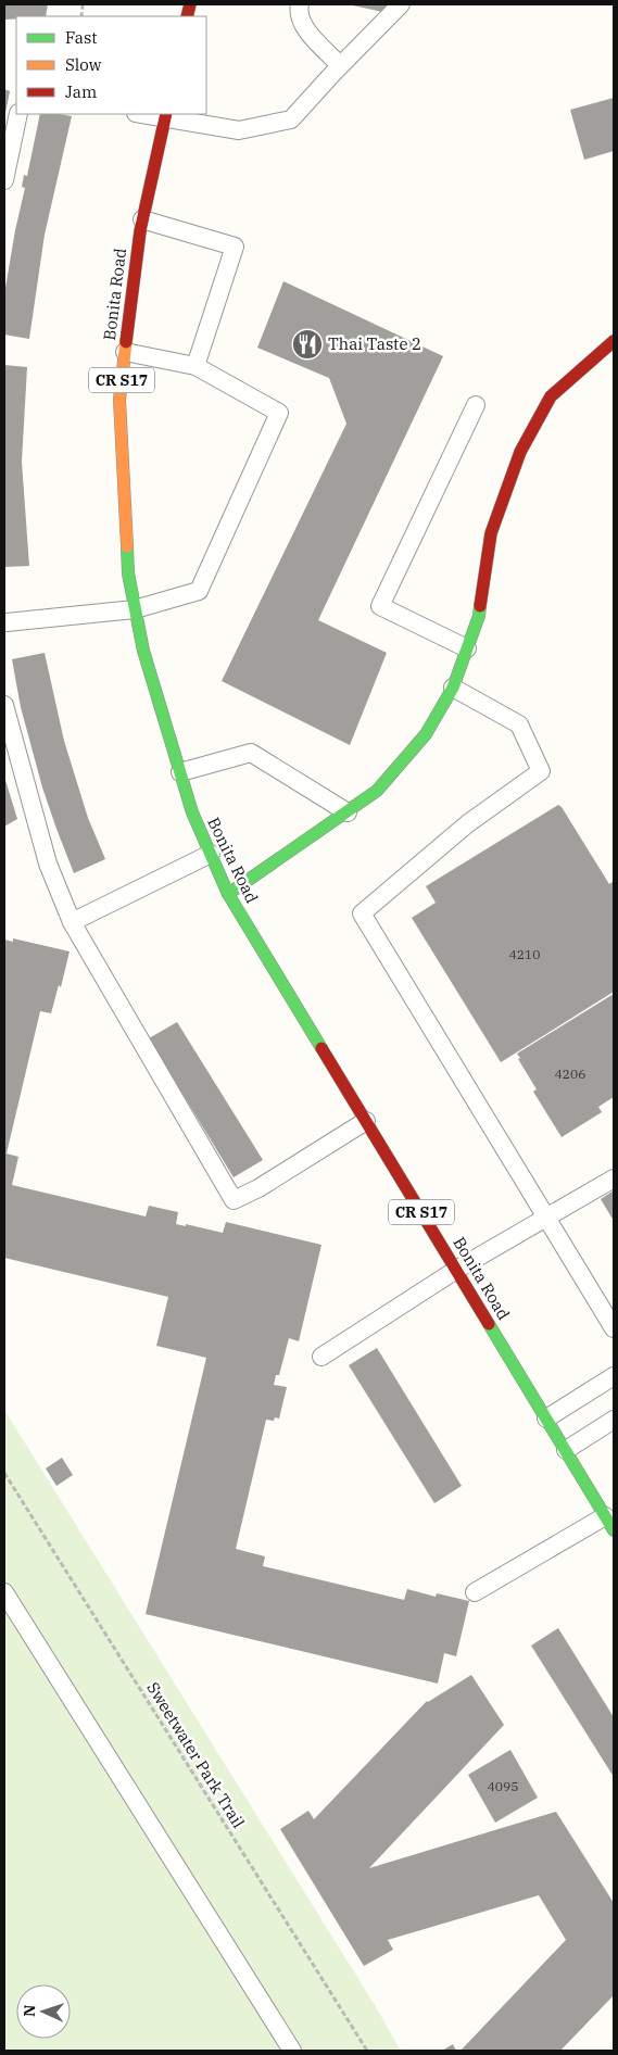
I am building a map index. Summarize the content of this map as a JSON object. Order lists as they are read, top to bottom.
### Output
{
  "streets": {
    "main road": ["Bonita Road", "CR S17"],
    "path": ["Sweetwater Park Trail"]
  },
  "places": {
    "restaurant": ["Thai Taste 2"]
  },
  "house_numbers": ["4210", "4206", "4095"],
  "legend": ["Fast", "Slow", "Jam"],
  "north": "left"
}
